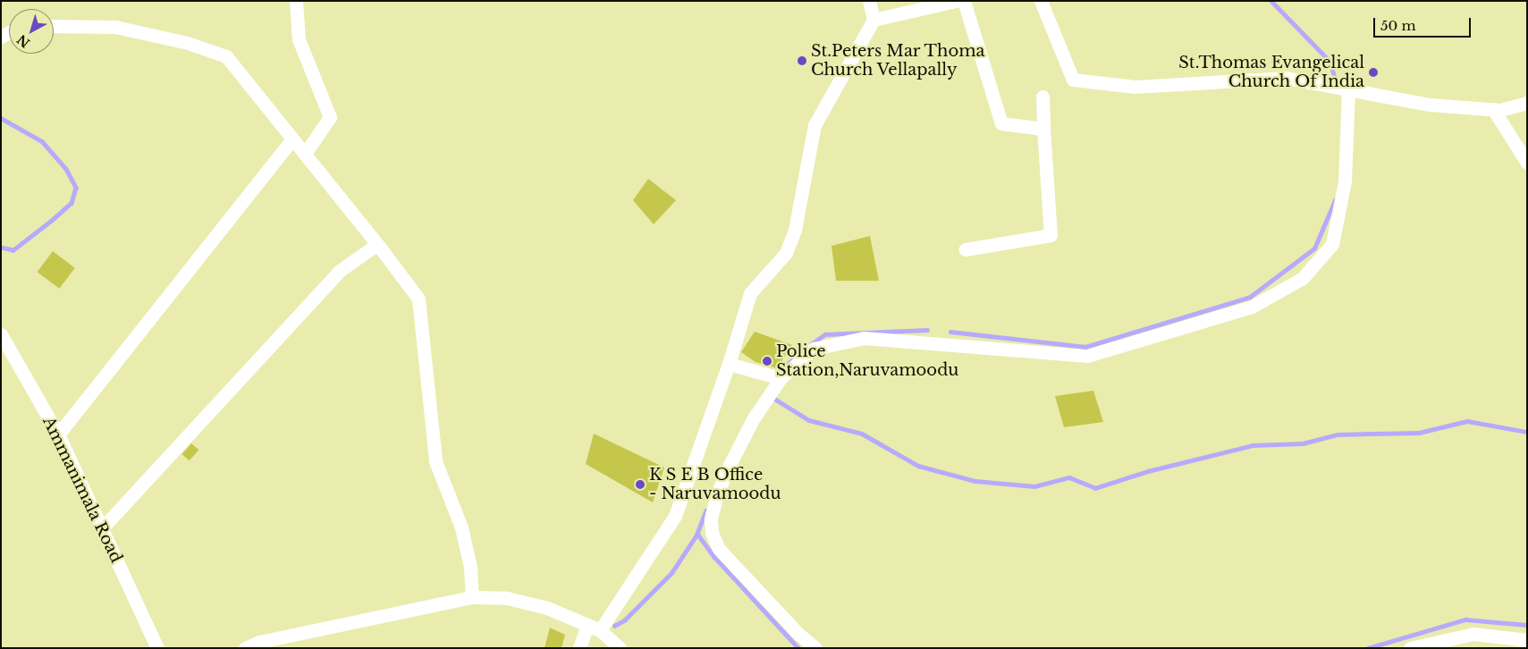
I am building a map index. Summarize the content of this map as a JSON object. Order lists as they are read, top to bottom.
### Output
{
  "streets": {
    "street": ["Ammanimala Road"]
  },
  "places": [
    "St.Peters Mar Thoma Church Vellapally",
    "St.Thomas Evangelical Church Of India",
    "Police Station,Naruvamoodu",
    "K S E B Office - Naruvamoodu"
  ],
  "scale_bar": "50 m",
  "north": "bottom left"
}
